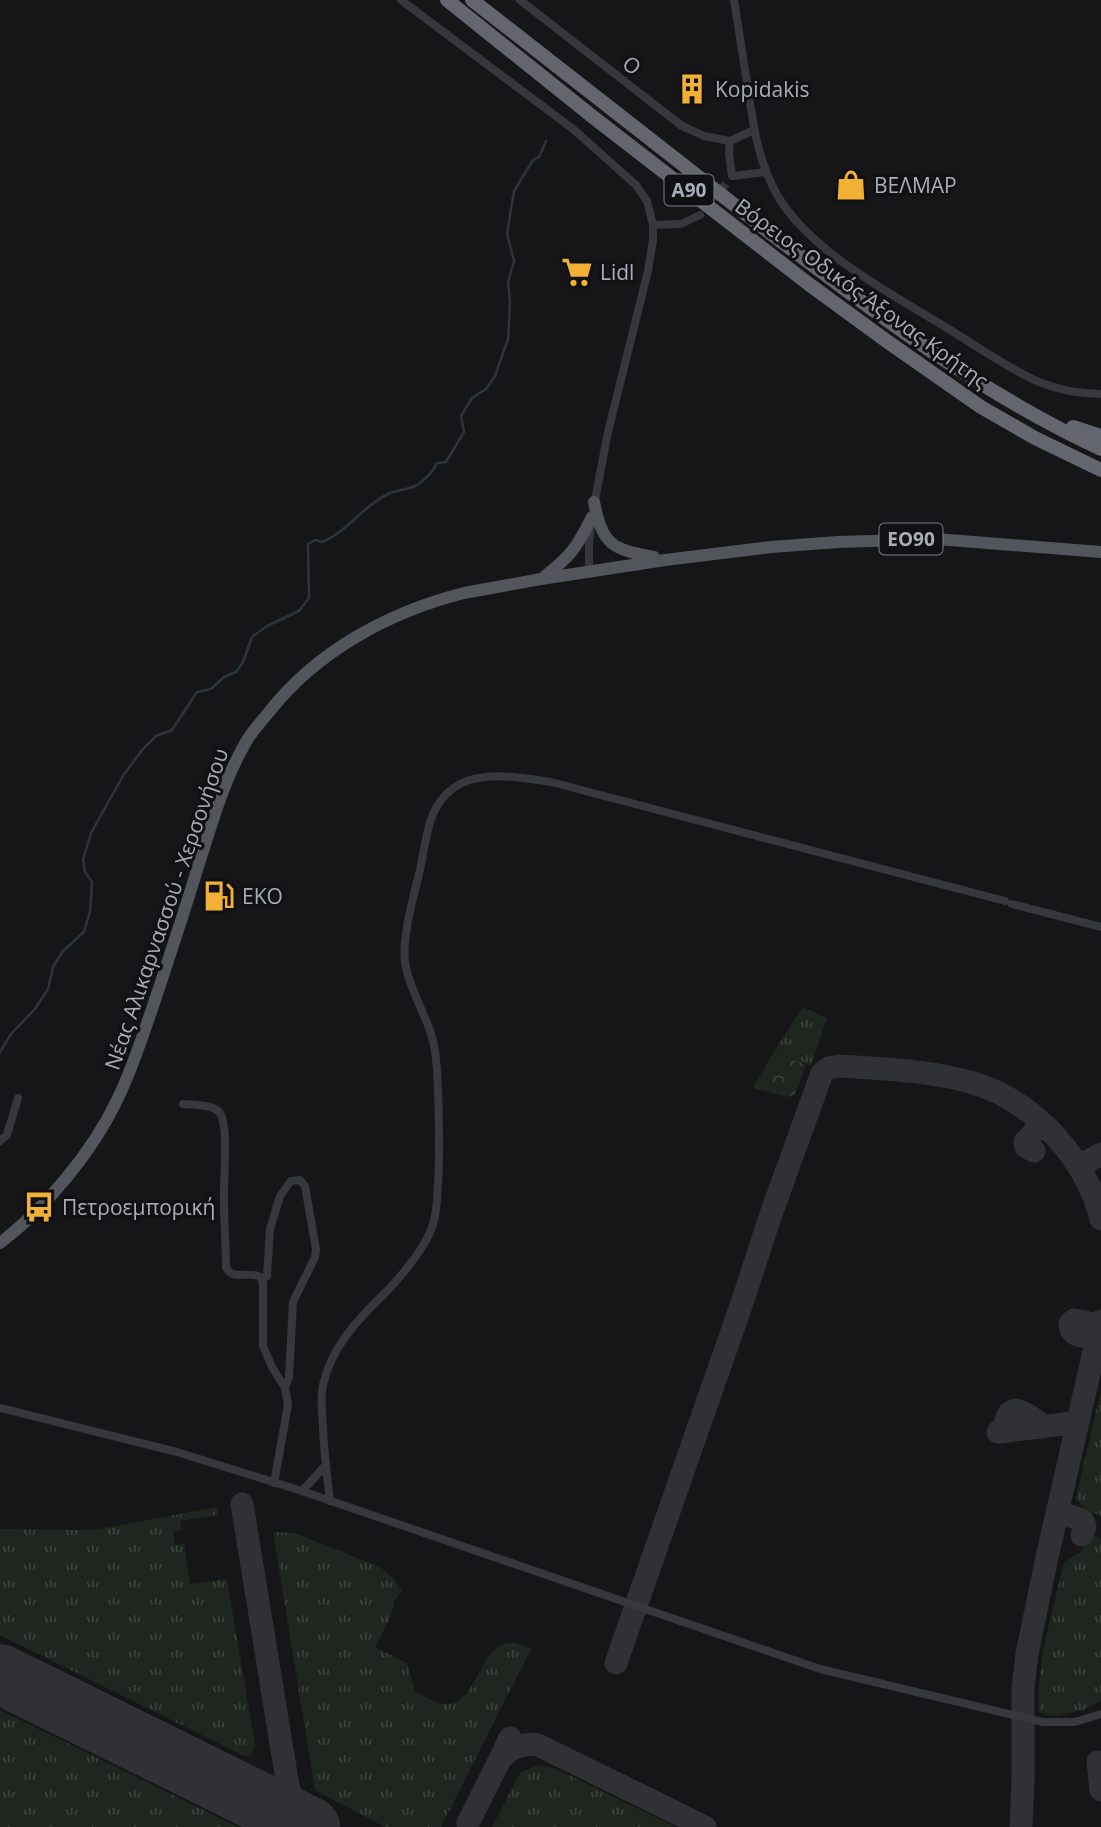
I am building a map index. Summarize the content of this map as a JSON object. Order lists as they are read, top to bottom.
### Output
{
  "streets": {
    "highway": ["Α90", "Βόρειος Οδικός Άξονας Κρήτης"],
    "main road": ["ΕΟ90", "Νέας Αλικαρνασσού - Χερσονήσου"],
    "street": ["Ο"]
  },
  "places": {
    "building": ["Kopidakis"],
    "shop": ["ΒΕΛΜΑΡ"],
    "supermarket": ["Lidl"],
    "fuel station": ["EKO"],
    "bus stop": ["Πετροεμπορική"]
  }
}
